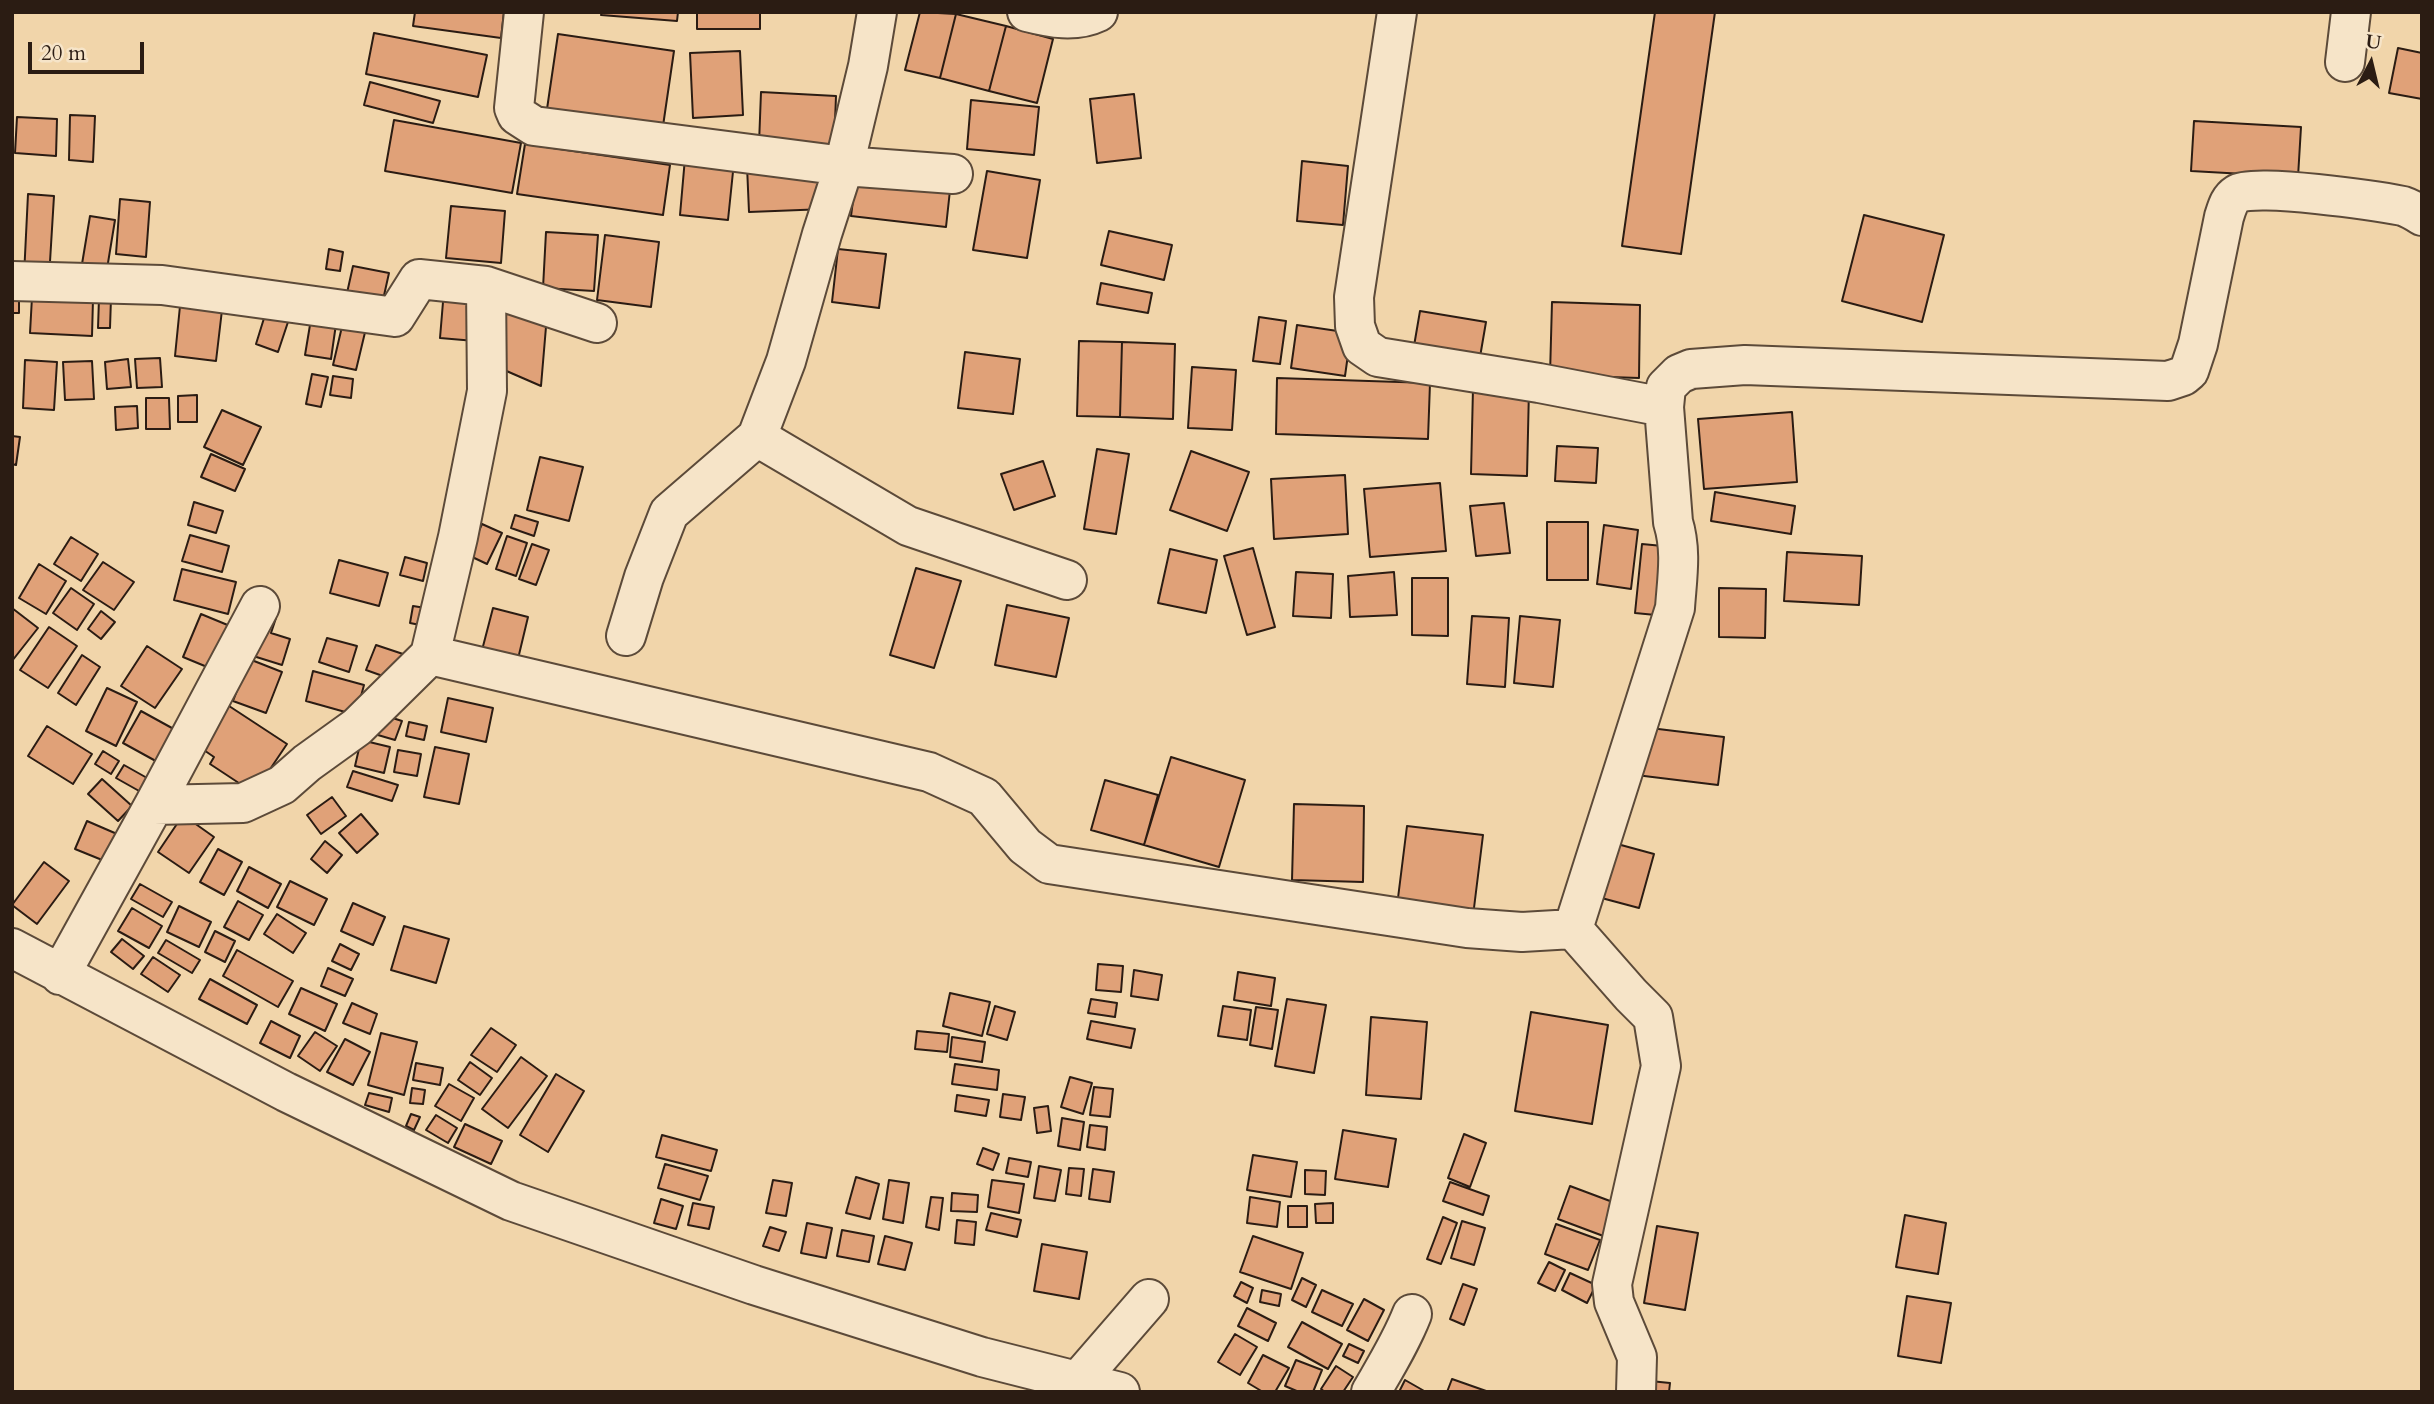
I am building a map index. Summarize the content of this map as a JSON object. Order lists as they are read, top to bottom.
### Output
{
  "scale_bar": "20 m",
  "north": "top"
}
